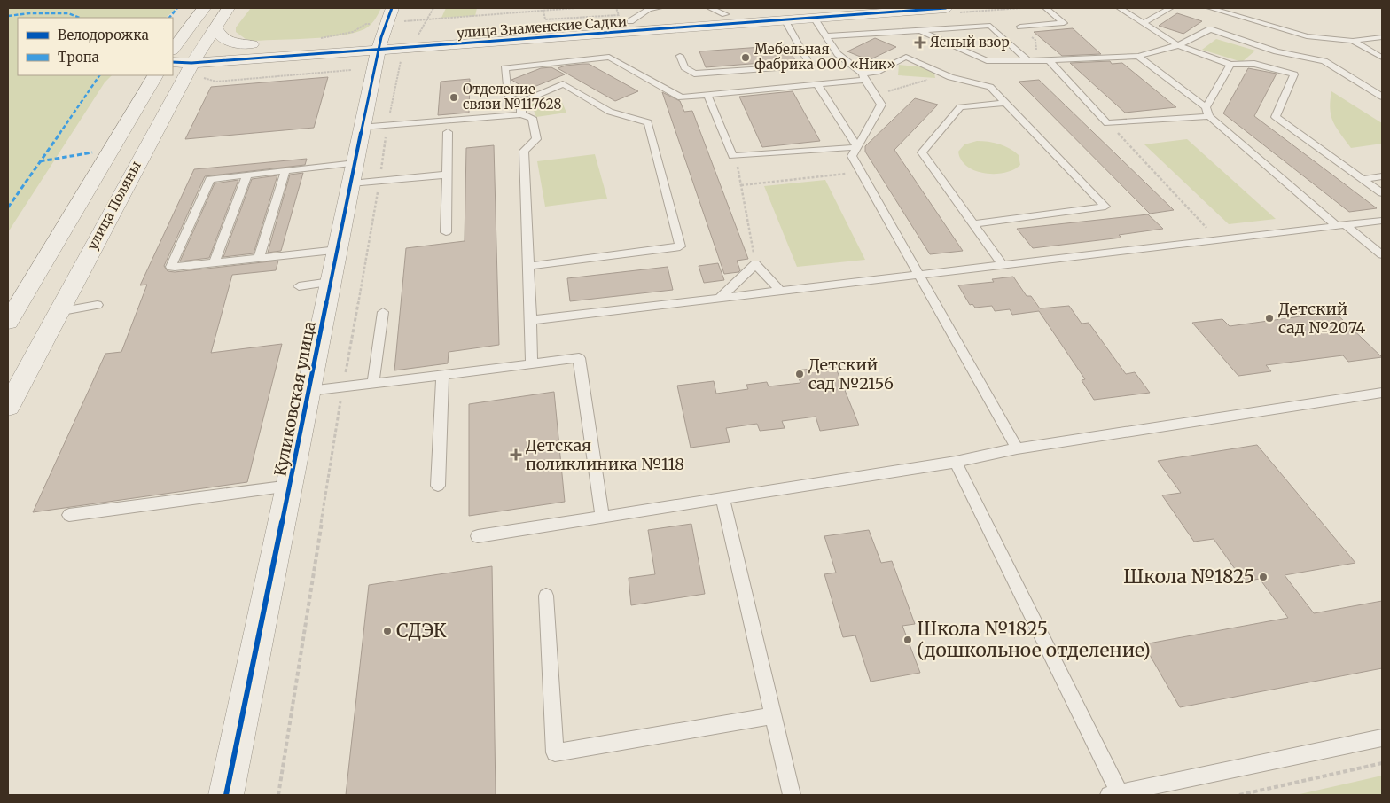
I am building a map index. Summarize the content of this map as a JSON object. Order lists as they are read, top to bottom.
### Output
{
  "streets": {
    "street": ["улица Знаменские Садки", "улица Поляны", "Куликовская улица"]
  },
  "crossings": [
    ["улица Знаменские Садки", "улица Поляны"],
    ["улица Знаменские Садки", "Куликовская улица"]
  ],
  "places": {
    "health": ["Ясный взор", "Детская поликлиника №118"],
    "other": [
      "Мебельная фабрика ООО «Ник»",
      "Отделение связи №117628",
      "Детский сад №2074",
      "Детский сад №2156",
      "Школа №1825",
      "СДЭК",
      "Школа №1825 (дошкольное отделение)"
    ]
  },
  "legend": ["Велодорожка", "Тропа"]
}
